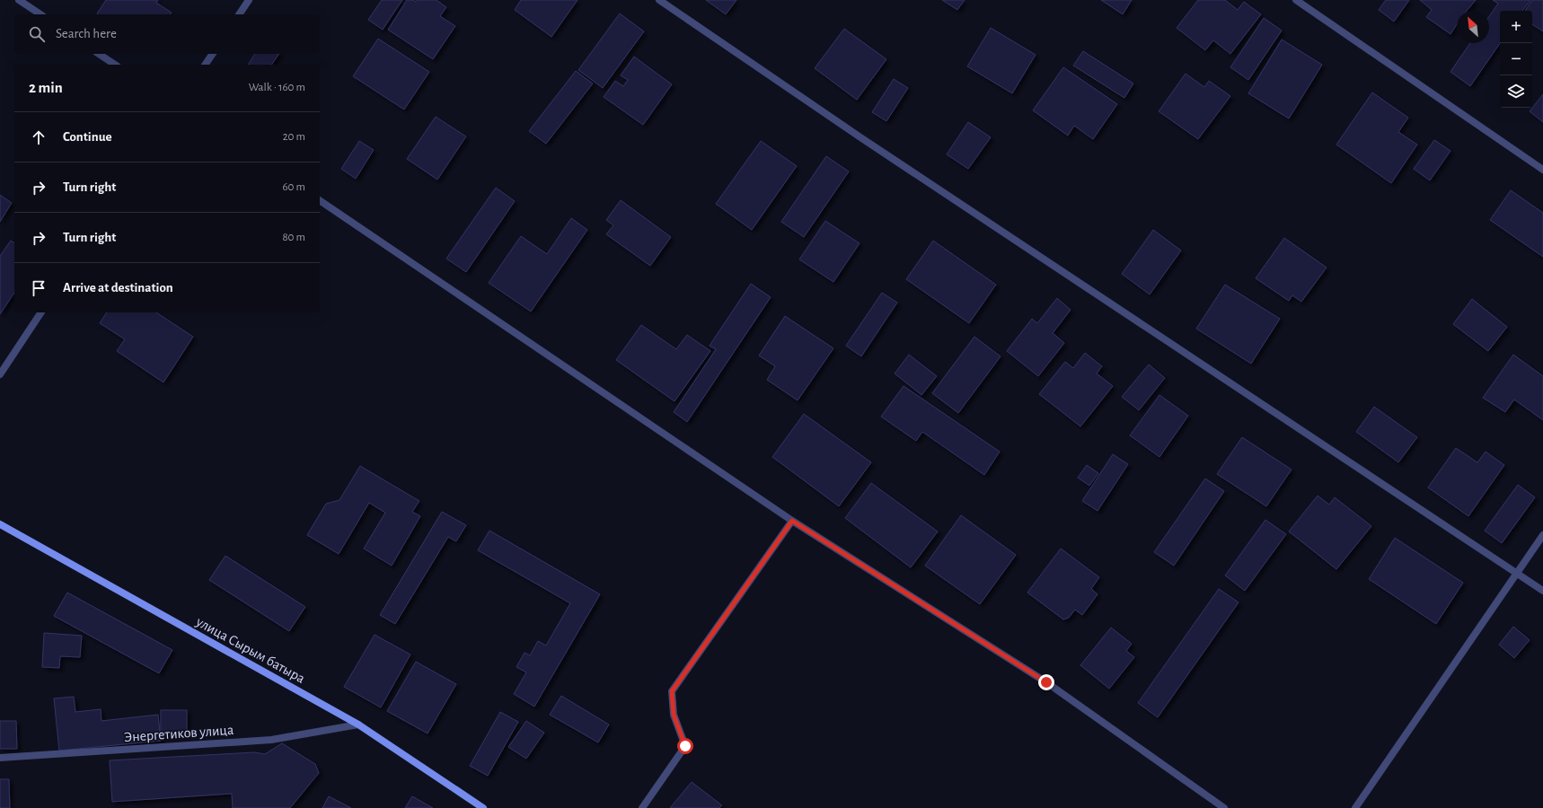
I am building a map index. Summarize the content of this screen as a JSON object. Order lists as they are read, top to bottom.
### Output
{
  "streets": {
    "street": ["улица Сырым батыра", "Энергетиков улица"]
  },
  "crossings": [
    ["улица Сырым батыра", "Энергетиков улица"]
  ],
  "north": "top left",
  "page": {
    "map_buttons": ["+", "−"],
    "search": "Search here",
    "heading": ["2 min", "Walk · 160 m"],
    "list": [
      ["Continue", "20 m"],
      ["Turn right", "60 m"],
      ["Turn right", "80 m"],
      "Arrive at destination"
    ]
  }
}
